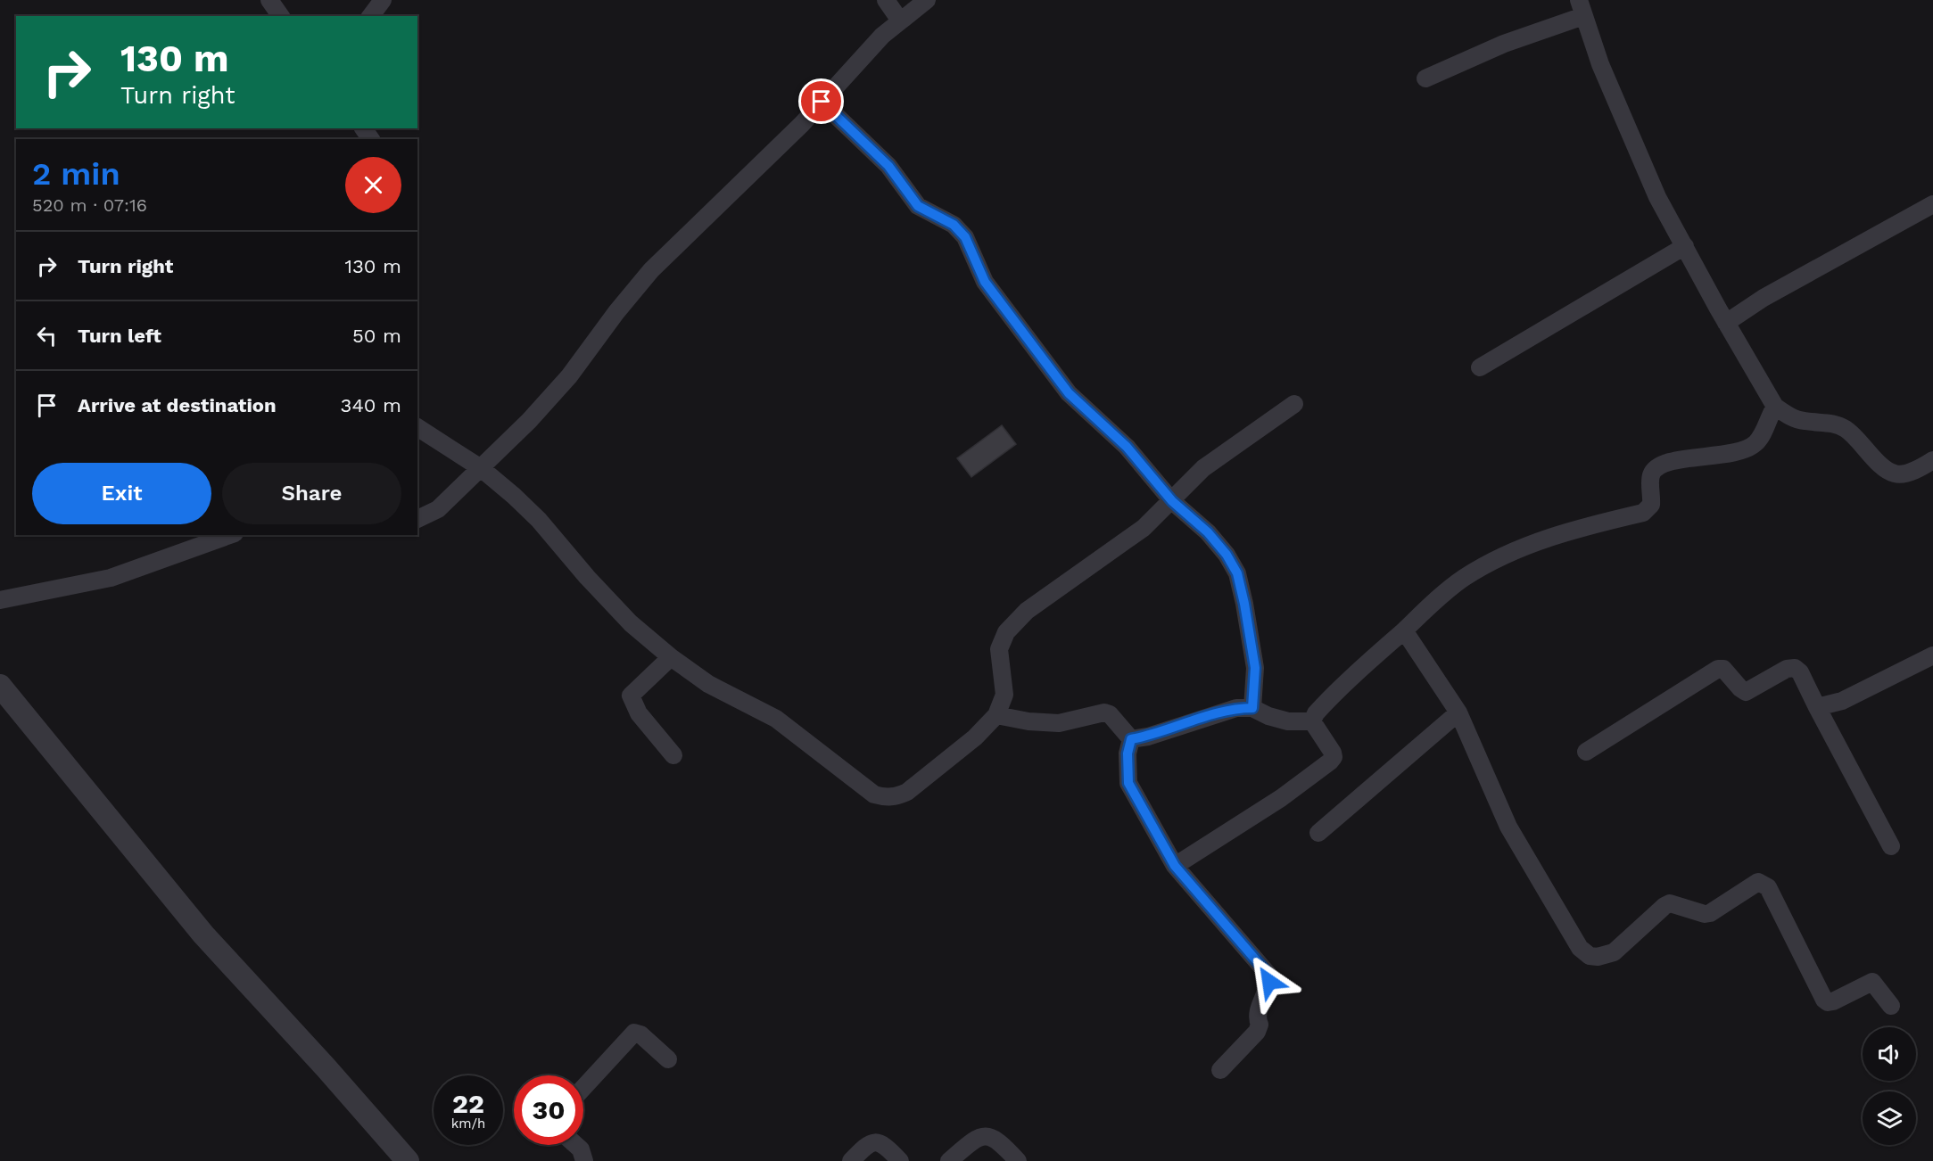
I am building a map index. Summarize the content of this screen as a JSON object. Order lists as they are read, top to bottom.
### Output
{
  "page": {
    "turn": ["130 m", "Turn right"],
    "heading": ["2 min", "520 m · 07:16"],
    "list": [
      {
        "name": "Turn right",
        "value": "130 m"
      },
      {
        "name": "Turn left",
        "value": "50 m"
      },
      {
        "name": "Arrive at destination",
        "value": "340 m"
      }
    ],
    "buttons": ["Exit", "Share"],
    "speed": "22 km/h",
    "limit": "30"
  }
}
